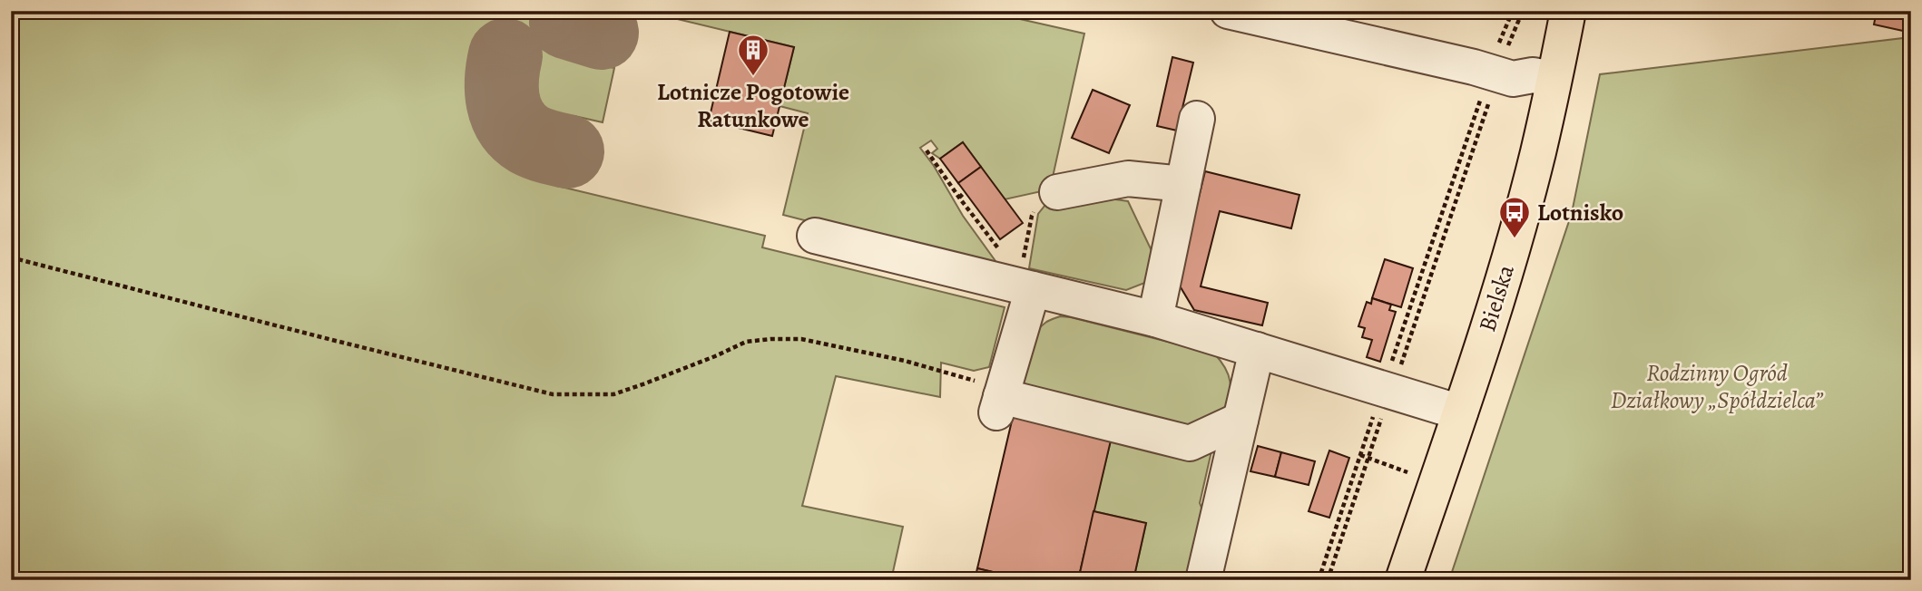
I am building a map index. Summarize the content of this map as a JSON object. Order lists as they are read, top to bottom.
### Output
{
  "streets": {
    "main road": ["Bielska"]
  },
  "parks": ["Rodzinny Ogród Działkowy „Spółdzielca”"],
  "places": {
    "building": ["Lotnicze Pogotowie Ratunkowe"],
    "bus stop": ["Lotnisko"]
  }
}
